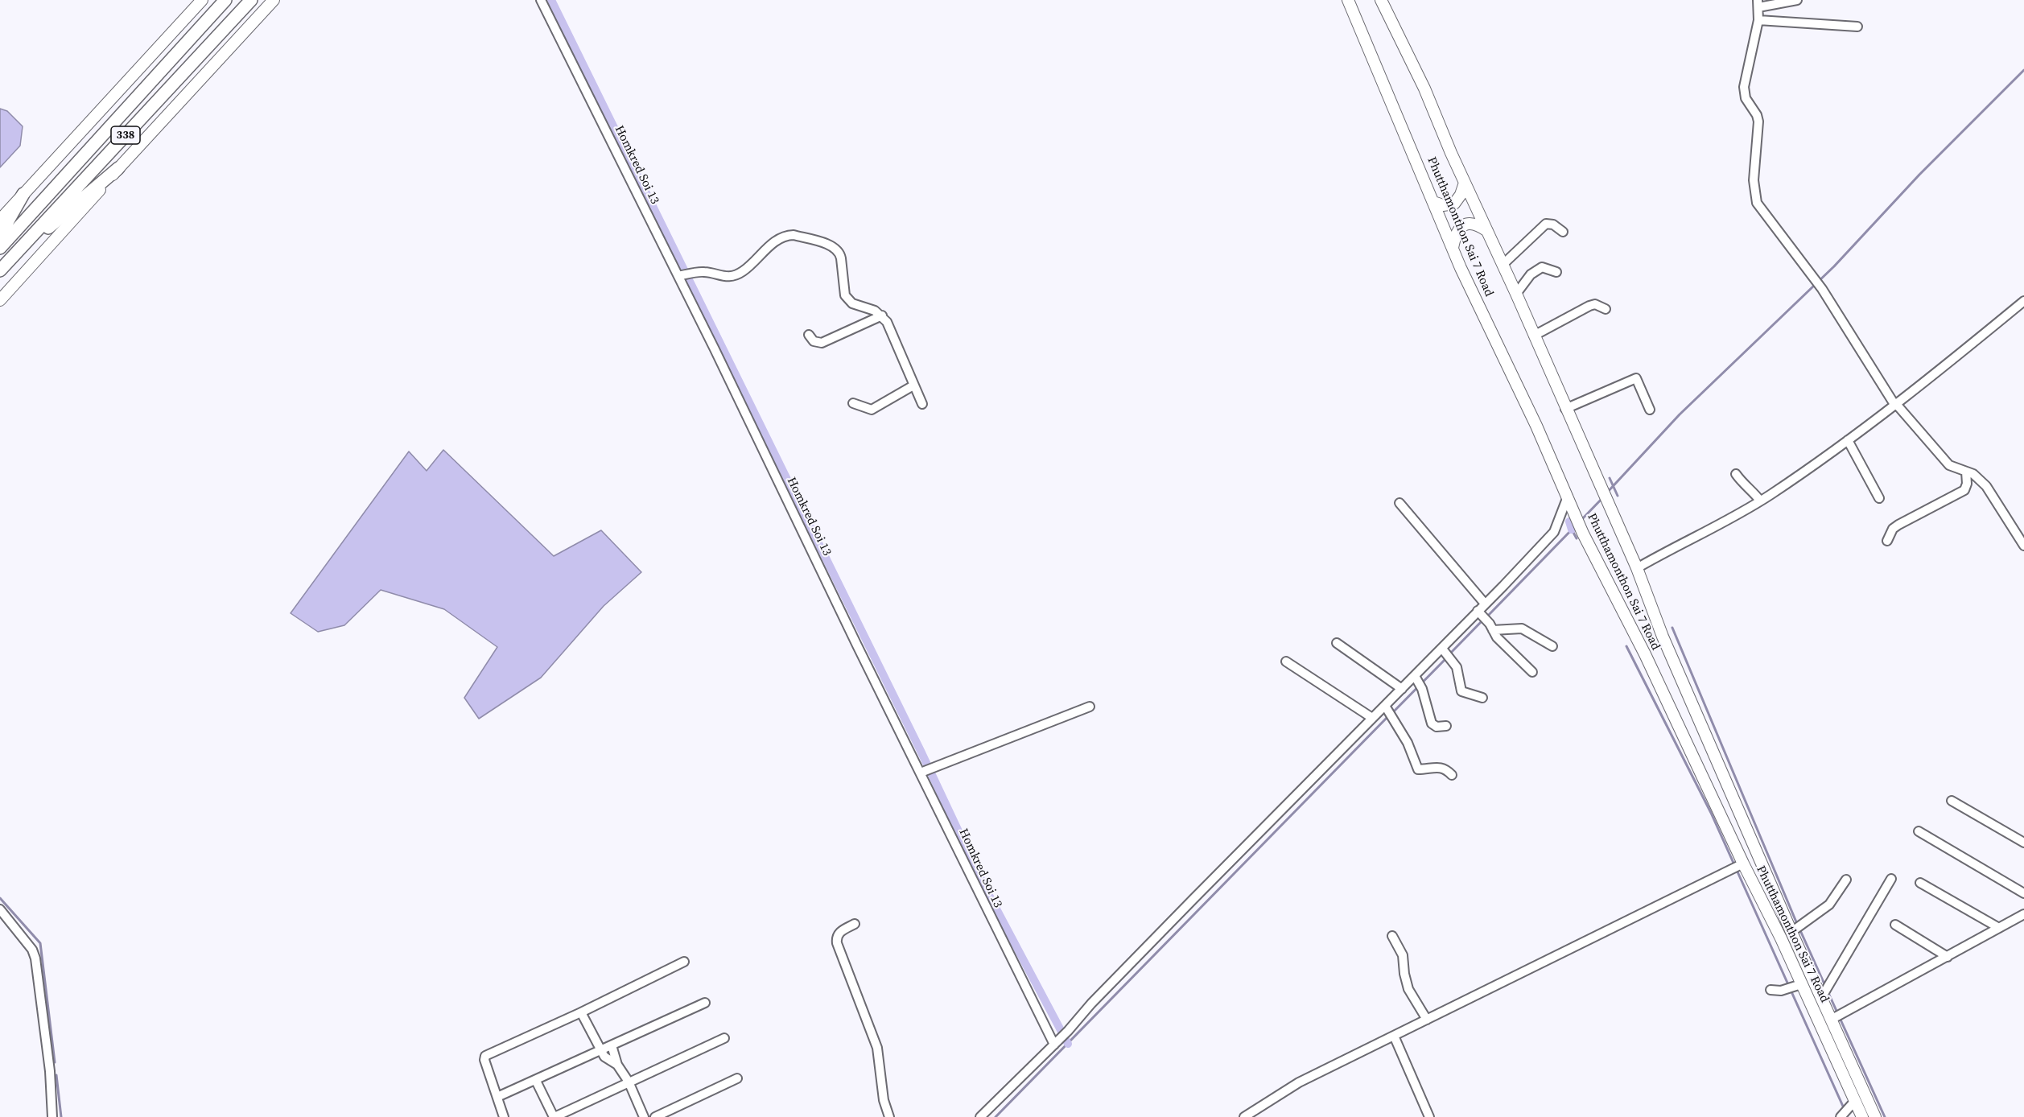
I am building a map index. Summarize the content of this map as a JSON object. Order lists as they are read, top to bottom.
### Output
{
  "streets": {
    "highway": ["338"],
    "main road": ["Phutthamonthon Sai 7 Road"],
    "street": ["Homkred Soi 13"]
  }
}
